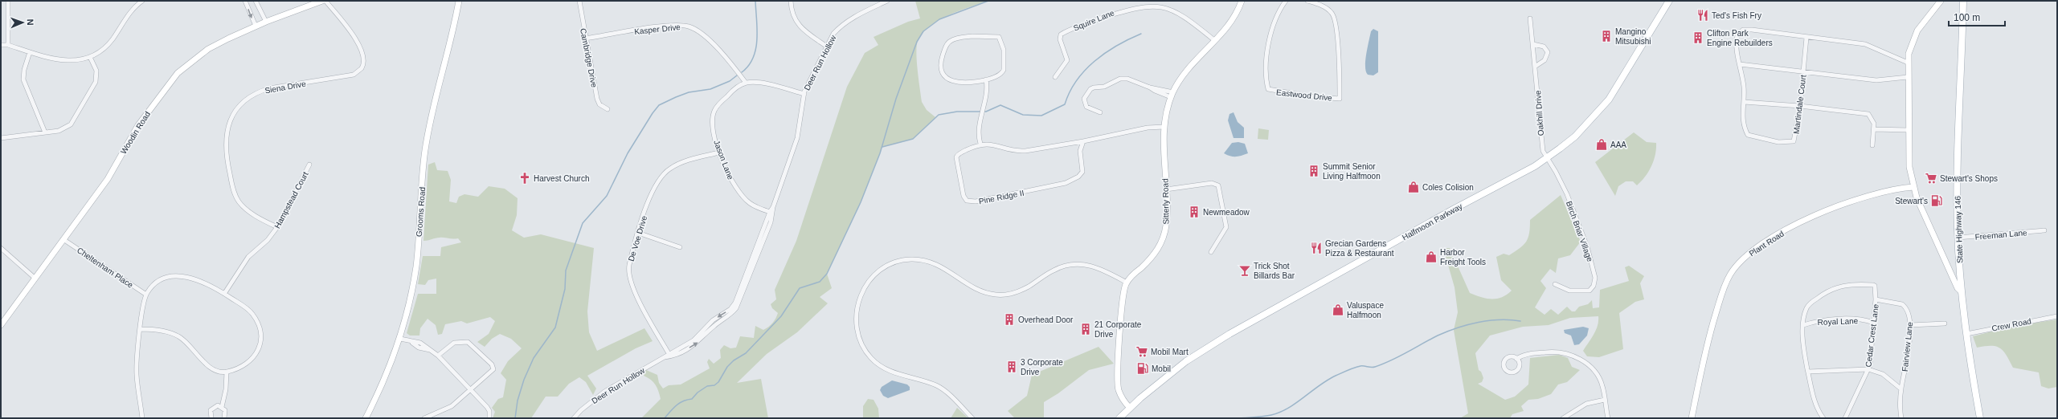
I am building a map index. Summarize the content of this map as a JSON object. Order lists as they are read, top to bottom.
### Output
{
  "streets": {
    "main road": ["Halfmoon Parkway", "State Highway 146"],
    "street": [
      "Squire Lane",
      "Kasper Drive",
      "Cambridge Drive",
      "Deer Run Hollow",
      "Siena Drive",
      "Eastwood Drive",
      "Martindale Court",
      "Oakhill Drive",
      "Woodin Road",
      "Jason Lane",
      "Pine Ridge II",
      "Hampstead Court",
      "Sitterly Road",
      "Grooms Road",
      "Birch Briar Village",
      "Freeman Lane",
      "De Voe Drive",
      "Plant Road",
      "Cheltenham Place",
      "Royal Lane",
      "Crew Road",
      "Cedar Crest Lane",
      "Fairview Lane"
    ]
  },
  "crossings": [
    ["Kasper Drive", "Cambridge Drive"],
    ["Kasper Drive", "Jason Lane"],
    ["Deer Run Hollow", "Jason Lane"],
    ["Deer Run Hollow", "De Voe Drive"],
    ["Siena Drive", "Hampstead Court"],
    ["Oakhill Drive", "Halfmoon Parkway"],
    ["Oakhill Drive", "Birch Briar Village"],
    ["Woodin Road", "Cheltenham Place"],
    ["Jason Lane", "De Voe Drive"],
    ["Halfmoon Parkway", "Birch Briar Village"],
    ["State Highway 146", "Freeman Lane"],
    ["State Highway 146", "Crew Road"],
    ["Royal Lane", "Cedar Crest Lane"],
    ["Cedar Crest Lane", "Fairview Lane"]
  ],
  "places": {
    "restaurant": ["Ted's Fish Fry", "Grecian Gardens Pizza & Restaurant"],
    "building": [
      "Mangino Mitsubishi",
      "Clifton Park Engine Rebuilders",
      "Summit Senior Living Halfmoon",
      "Newmeadow",
      "Overhead Door",
      "21 Corporate Drive",
      "3 Corporate Drive"
    ],
    "shop": [
      "AAA",
      "Coles Colision",
      "Harbor Freight Tools",
      "Valuspace Halfmoon"
    ],
    "church": ["Harvest Church"],
    "supermarket": ["Stewart's Shops", "Mobil Mart"],
    "fuel station": ["Stewart's", "Mobil"],
    "bar": ["Trick Shot Billards Bar"]
  },
  "scale_bar": "100 m",
  "north": "right"
}
